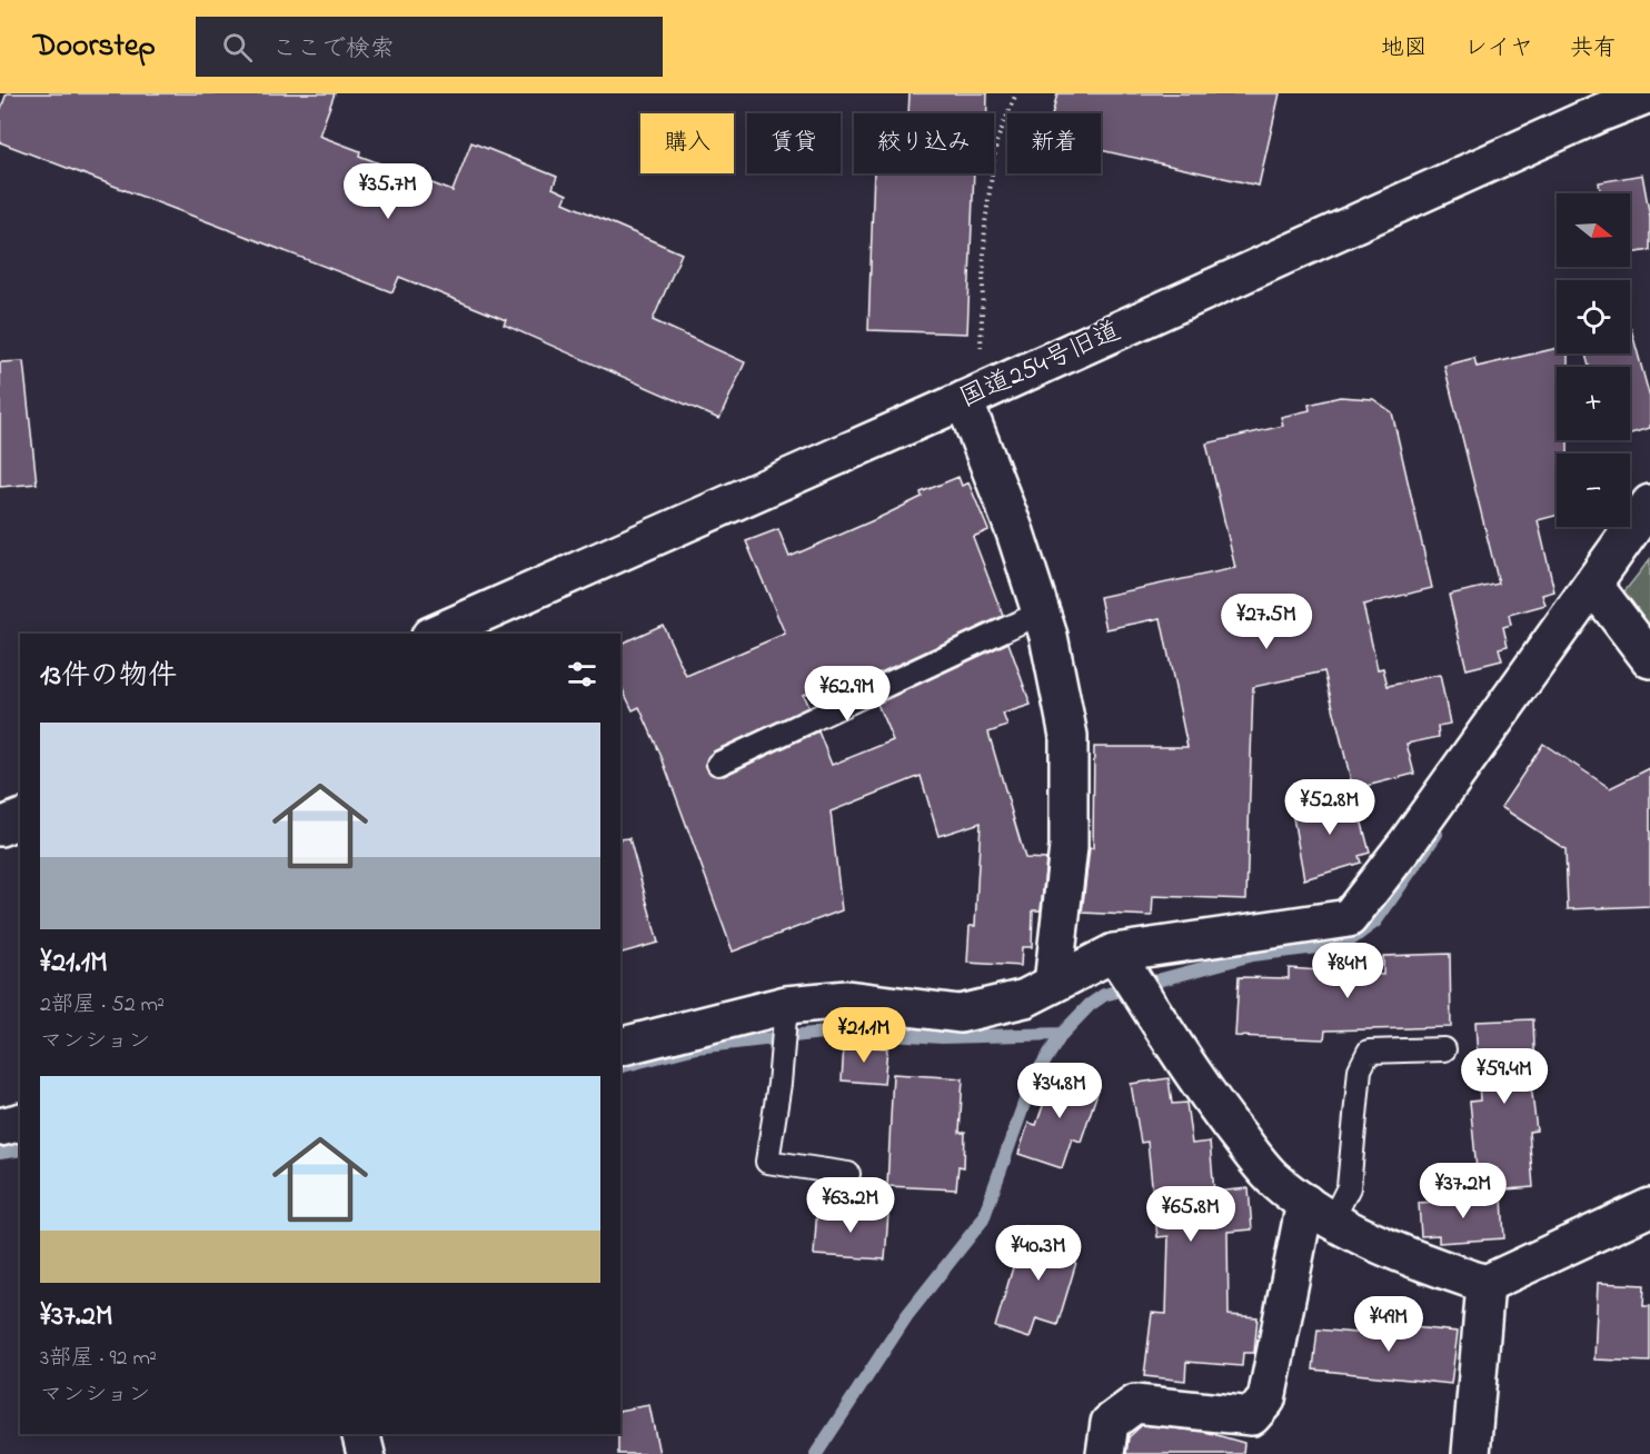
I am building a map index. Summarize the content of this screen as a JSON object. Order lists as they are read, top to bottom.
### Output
{
  "streets": {
    "street": ["国道254号旧道"]
  },
  "north": "right",
  "page": {
    "header": "Doorstep",
    "search": "ここで検索",
    "nav": ["地図", "レイヤ", "共有"],
    "chip": [
      "購入",
      "賃貸",
      "絞り込み",
      "新着"
    ],
    "price": [
      "¥35.7M",
      "¥27.5M",
      "¥62.9M",
      "¥52.8M",
      "¥84M",
      "¥21.1M",
      "¥59.4M",
      "¥34.8M",
      "¥37.2M",
      "¥63.2M",
      "¥65.8M",
      "¥40.3M",
      "¥49M"
    ],
    "map_buttons": ["+", "−"],
    "heading": "13件の物件",
    "list": [
      {
        "name": "¥21.1M",
        "note": "2部屋 · 52 m² · マンション"
      },
      {
        "name": "¥37.2M",
        "note": "3部屋 · 92 m² · マンション"
      }
    ]
  }
}
